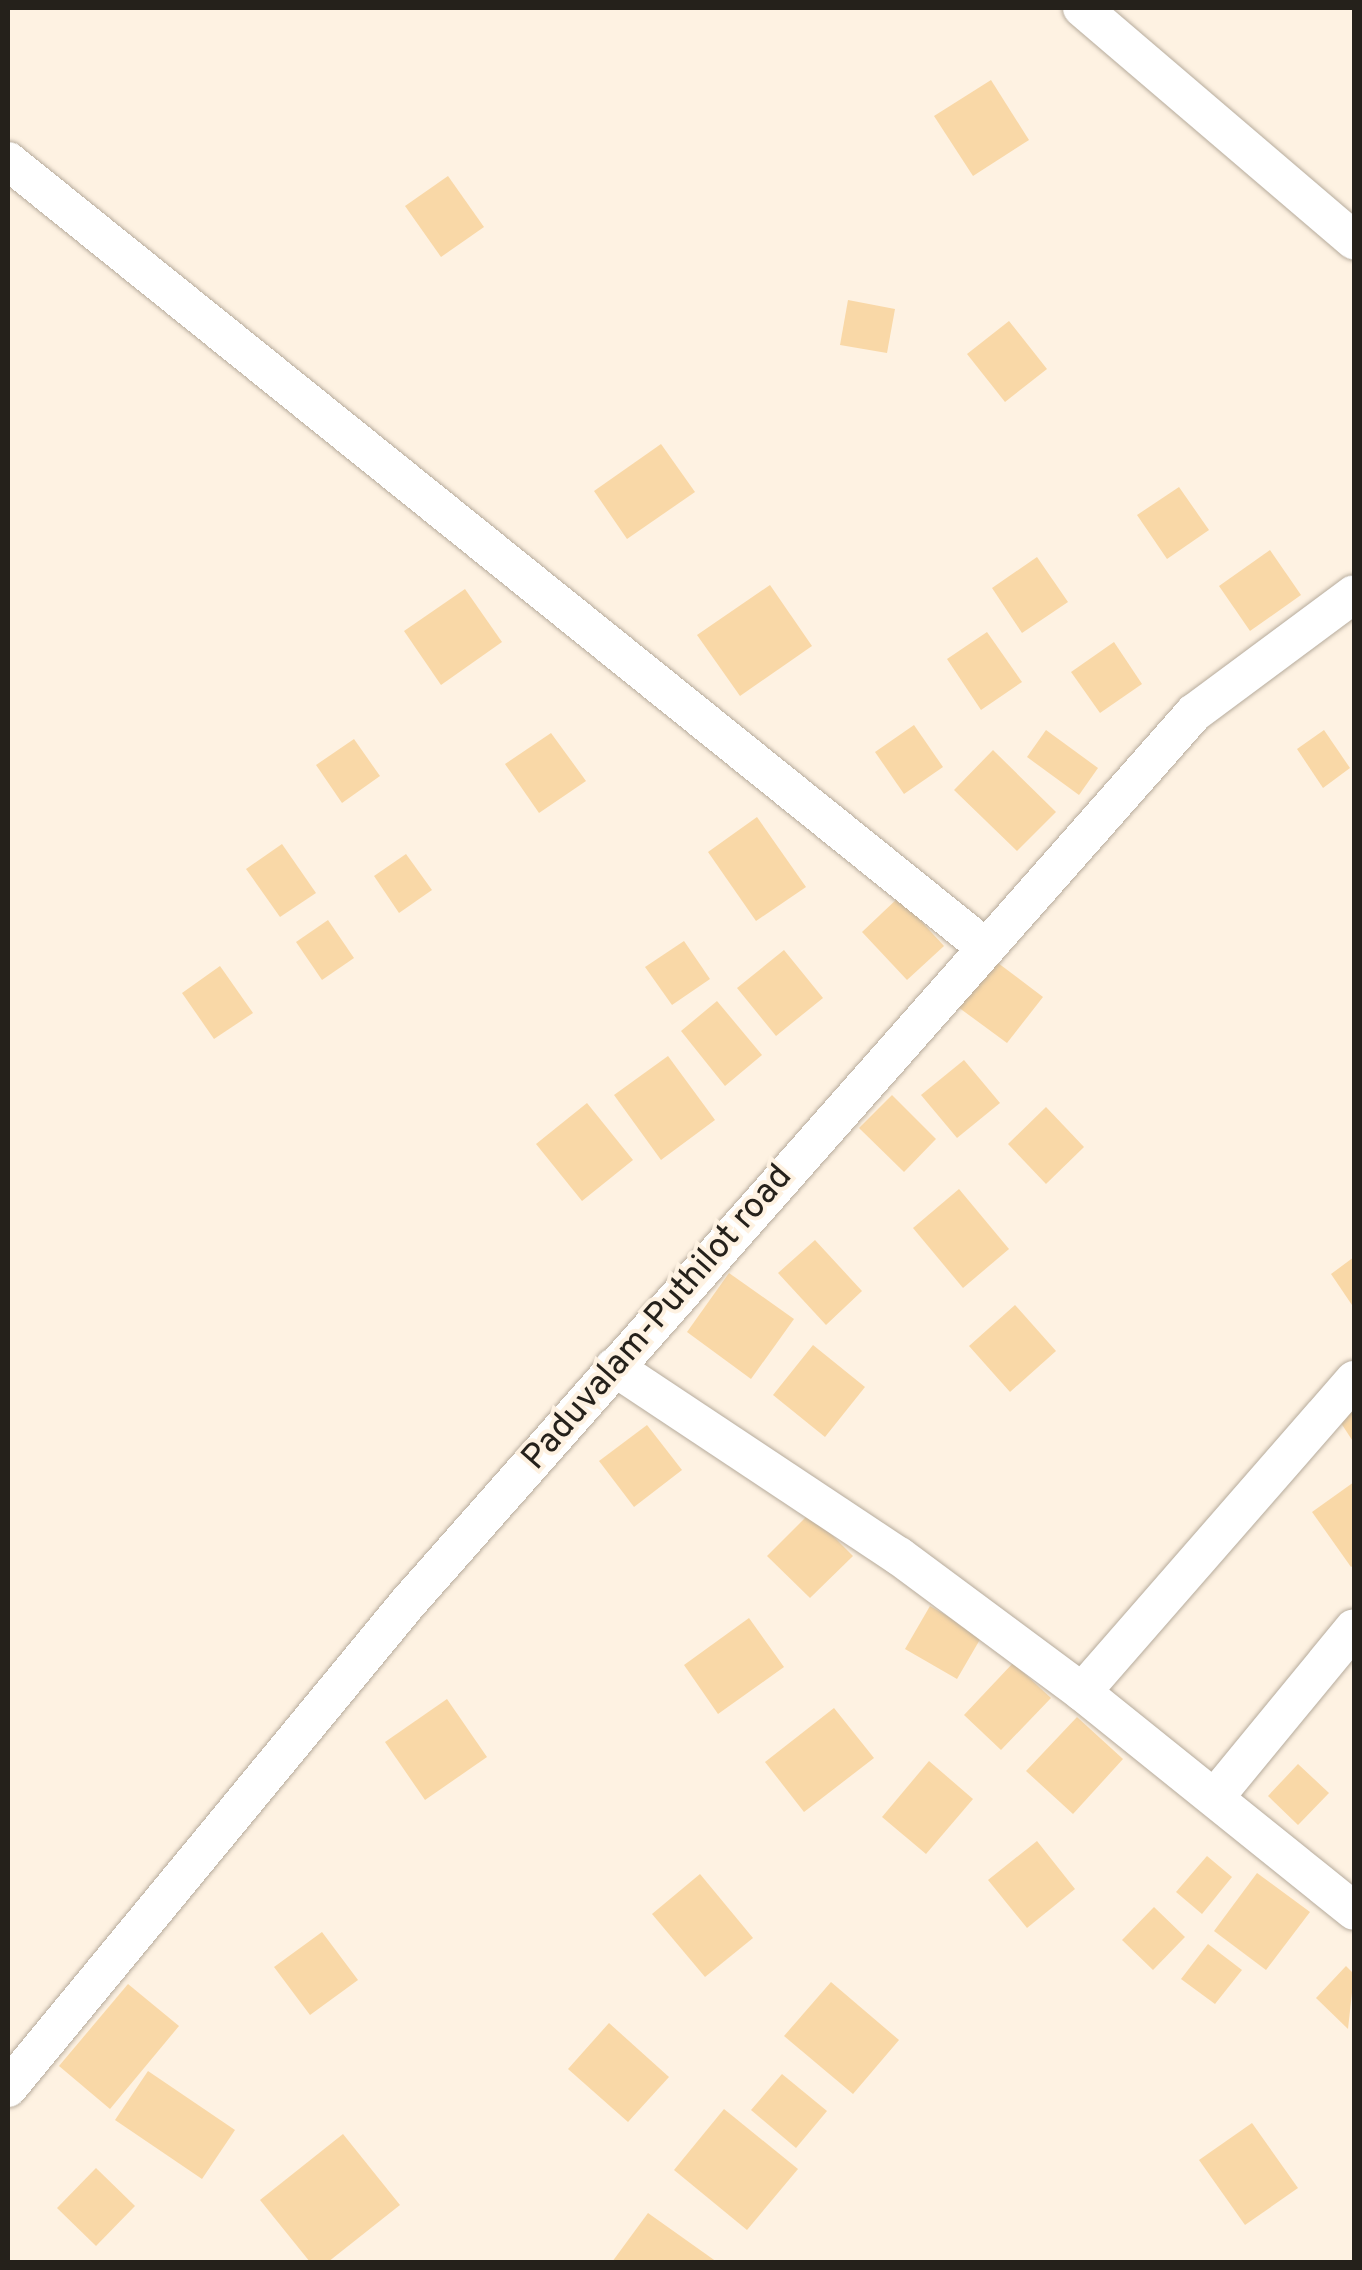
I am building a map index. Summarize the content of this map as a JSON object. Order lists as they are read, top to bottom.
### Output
{
  "streets": {
    "street": ["Paduvalam-Puthilot road"]
  }
}
